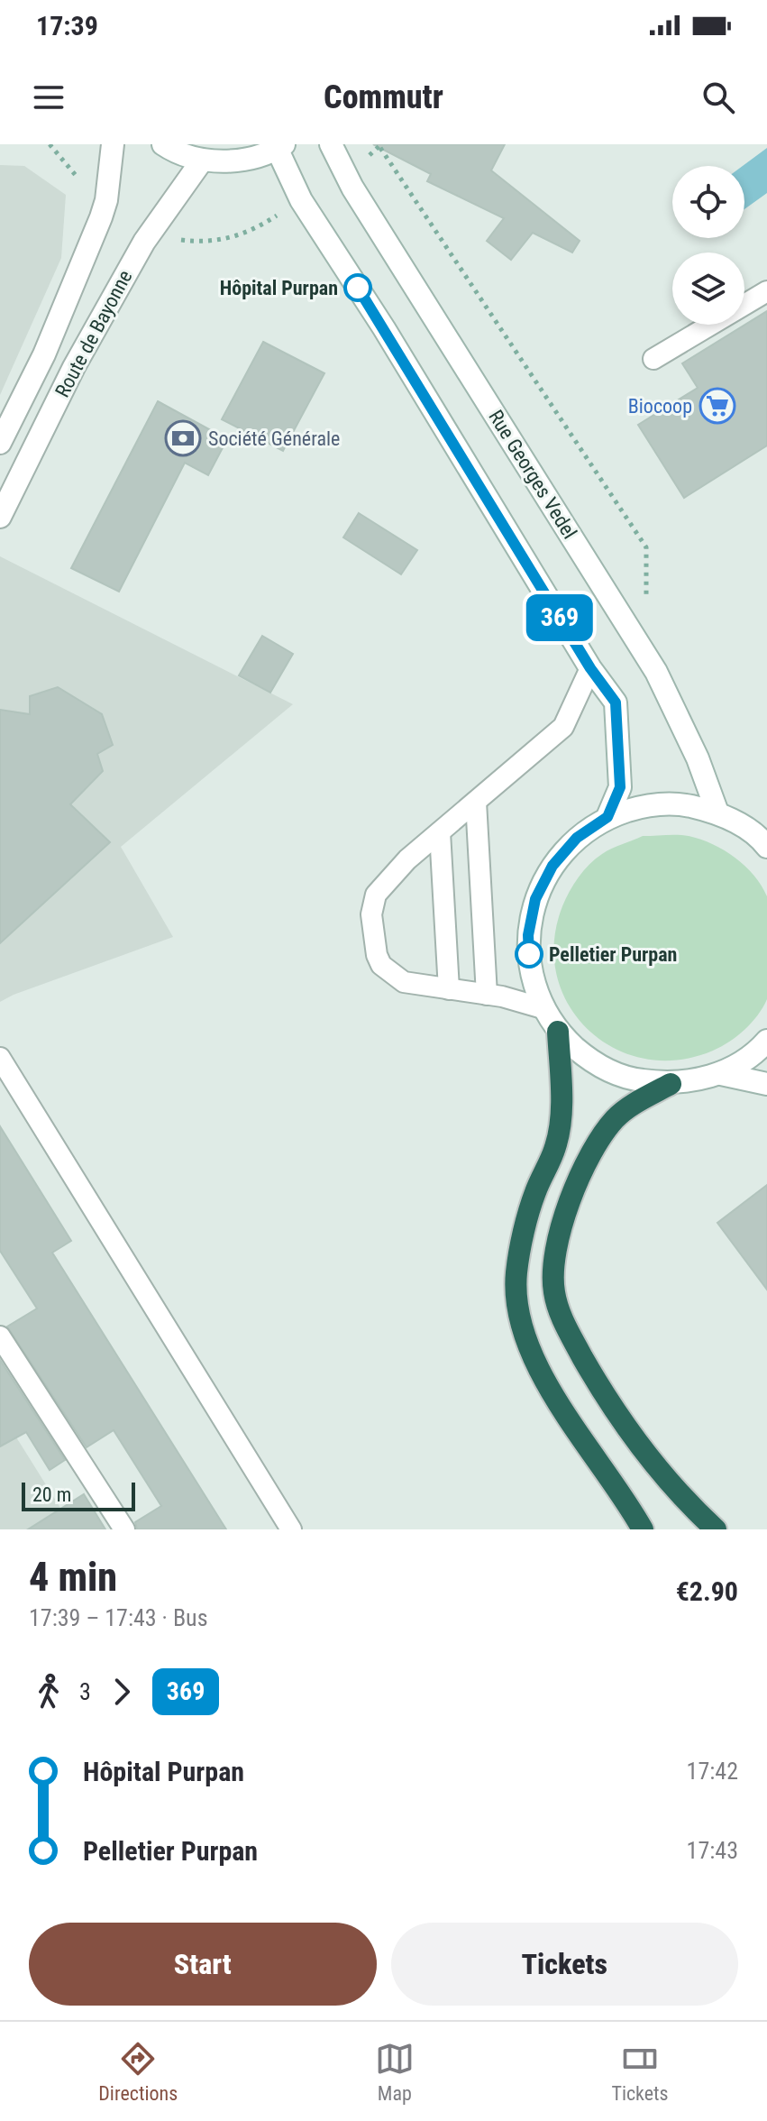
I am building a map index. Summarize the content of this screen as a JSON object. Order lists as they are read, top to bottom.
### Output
{
  "streets": {
    "main road": ["Route de Bayonne", "Rue Georges Vedel"]
  },
  "places": {
    "other": ["Hôpital Purpan", "Pelletier Purpan"],
    "supermarket": ["Biocoop"],
    "bank": ["Société Générale"]
  },
  "lines": ["bus line 369"],
  "scale_bar": "20 m",
  "page": {
    "status": "17:39",
    "header": "Commutr",
    "on_map": "369",
    "scale": "20 m",
    "heading": ["4 min", "17:39 – 17:43 · Bus", "€2.90"],
    "legs": ["3", "369"],
    "list": [
      {
        "name": "Hôpital Purpan",
        "value": "17:42"
      },
      {
        "name": "Pelletier Purpan",
        "value": "17:43"
      }
    ],
    "buttons": ["Start", "Tickets"],
    "tabs": ["Directions", "Map", "Tickets"]
  }
}
